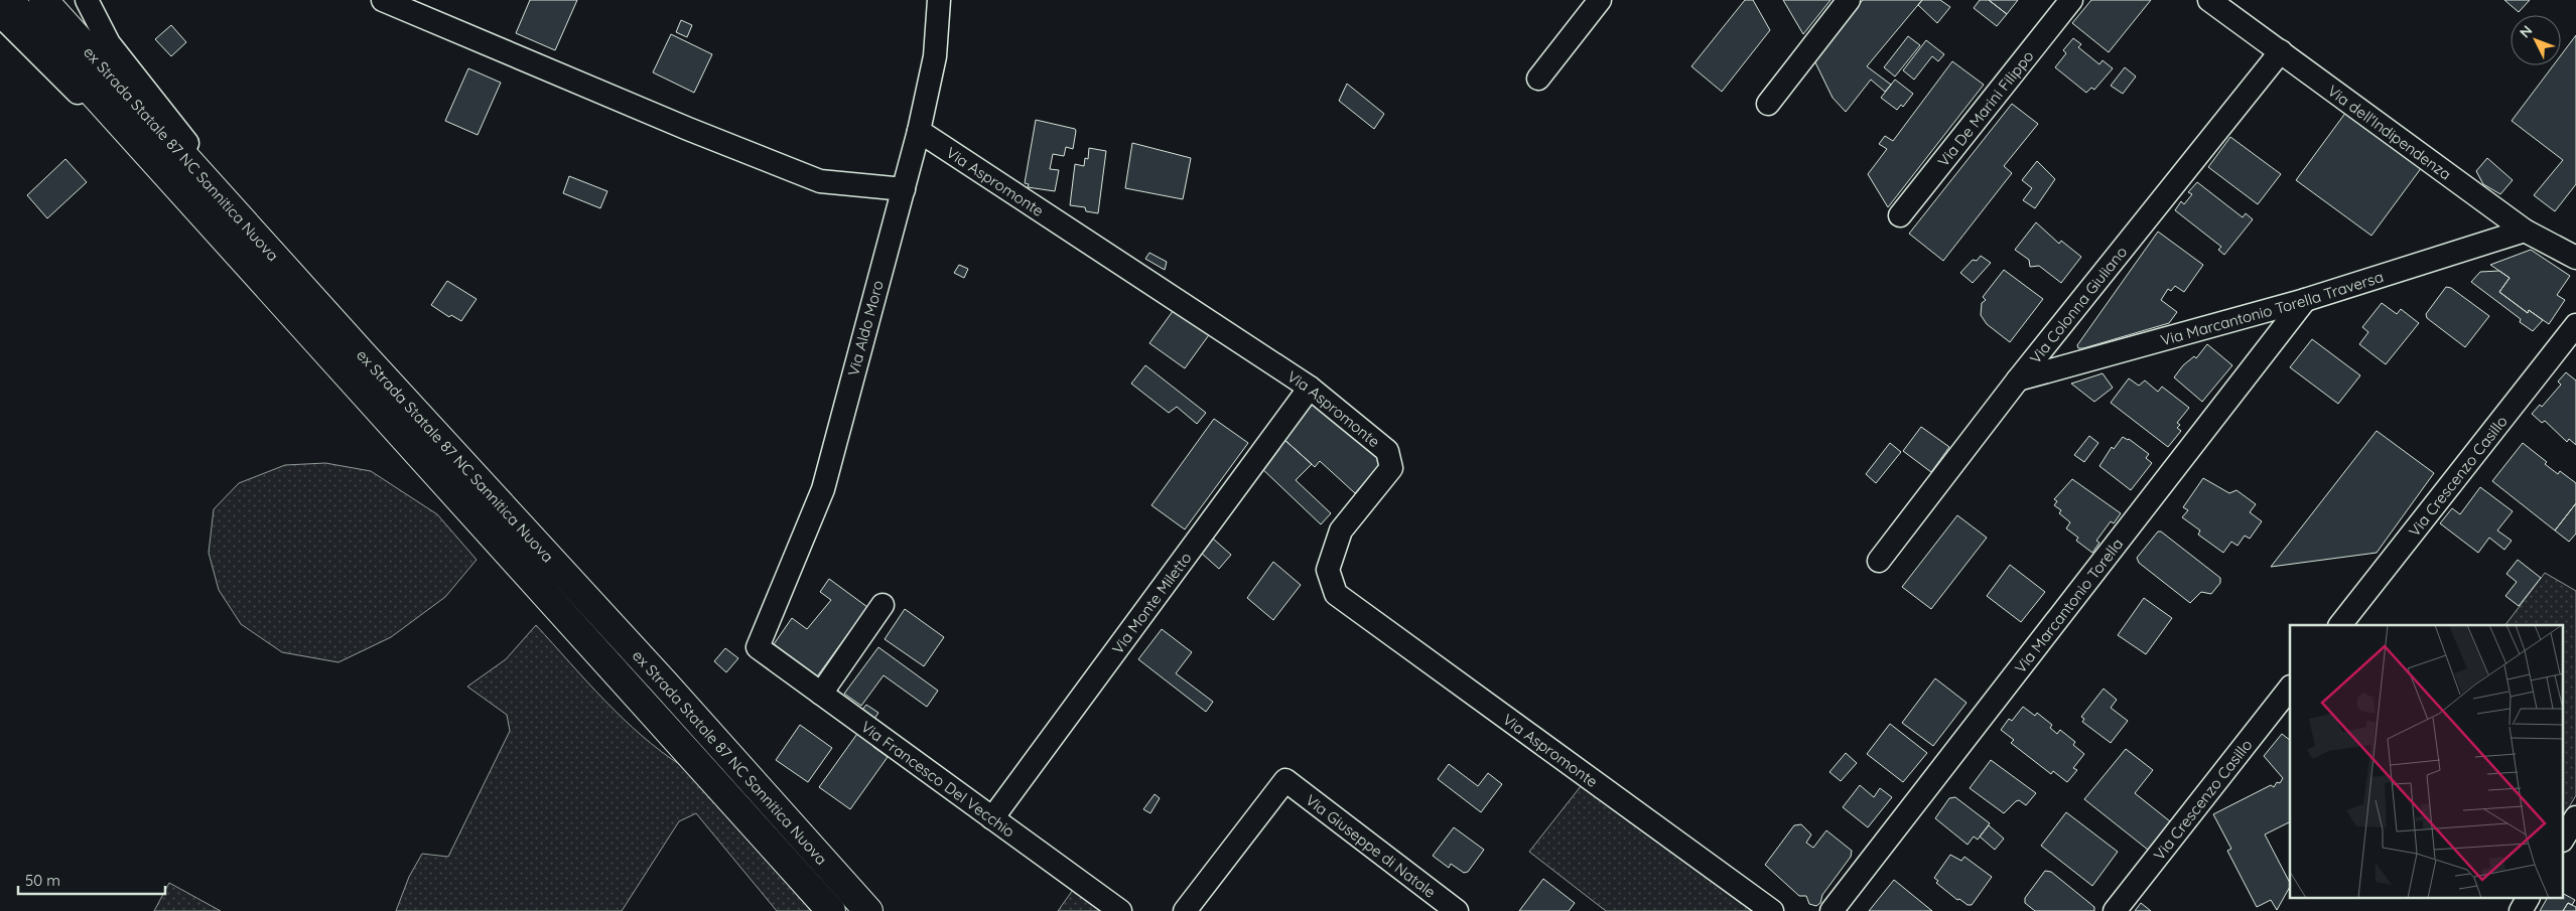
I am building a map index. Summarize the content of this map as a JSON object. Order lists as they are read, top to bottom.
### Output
{
  "streets": {
    "highway": ["ex Strada Statale 87 NC Sannitica Nuova"],
    "street": [
      "Via De Marini Filippo",
      "Via dell'Indipendenza",
      "Via Aspromonte",
      "Via Colonna Giuliano",
      "Via Marcantonio Torella Traversa",
      "Via Aldo Moro",
      "Via Crescenzo Casillo",
      "Via Monte Miletto",
      "Via Marcantonio Torella",
      "Via Francesco Del Vecchio",
      "Via Giuseppe di Natale"
    ]
  },
  "crossings": [
    ["Via dell'Indipendenza", "Via Colonna Giuliano"],
    ["Via dell'Indipendenza", "Via Marcantonio Torella Traversa"],
    ["Via Aspromonte", "Via Aldo Moro"],
    ["Via Aspromonte", "Via Monte Miletto"],
    ["Via Colonna Giuliano", "Via Marcantonio Torella Traversa"],
    ["Via Marcantonio Torella Traversa", "Via Marcantonio Torella"],
    ["Via Aldo Moro", "Via Francesco Del Vecchio"],
    ["Via Monte Miletto", "Via Francesco Del Vecchio"]
  ],
  "scale_bar": "50 m",
  "north": "top left"
}
